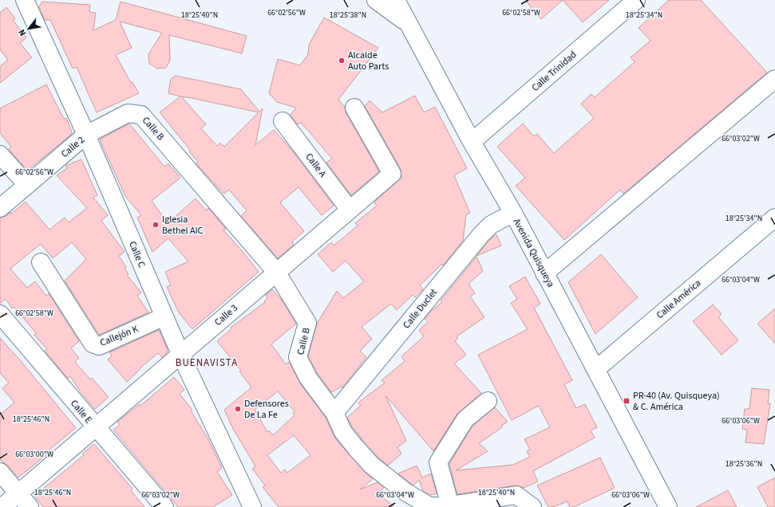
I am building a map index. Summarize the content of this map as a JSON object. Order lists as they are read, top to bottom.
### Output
{
  "streets": {
    "street": [
      "Calle Trinidad",
      "Calle B",
      "Calle 2",
      "Calle A",
      "Avenida Quisqueya",
      "Calle C",
      "Calle América",
      "Calle Duclet",
      "Calle 3",
      "Callejón K",
      "Calle E"
    ]
  },
  "crossings": [
    ["Calle Trinidad", "Avenida Quisqueya"],
    ["Calle B", "Calle 2"],
    ["Calle B", "Calle C"],
    ["Calle B", "Calle Duclet"],
    ["Calle B", "Calle 3"],
    ["Calle 2", "Calle C"],
    ["Calle A", "Calle 3"],
    ["Avenida Quisqueya", "Calle América"],
    ["Avenida Quisqueya", "Calle Duclet"],
    ["Calle C", "Calle 3"],
    ["Calle C", "Callejón K"],
    ["Calle 3", "Calle E"]
  ],
  "districts": ["BUENAVISTA"],
  "places": {
    "other": ["Alcalde Auto Parts", "Iglesia Bethel AIC", "Defensores De La Fe"],
    "transit": ["PR-40 (Av. Quisqueya) & C. América"]
  },
  "north": "bottom left",
  "coordinates": [
    "66°02'56\"W",
    "66°02'58\"W",
    "18°25'34\"N",
    "18°25'40\"N",
    "18°25'38\"N",
    "66°03'02\"W",
    "66°03'04\"W",
    "18°25'46\"N",
    "66°03'06\"W",
    "66°03'00\"W",
    "18°25'36\"N"
  ]
}
